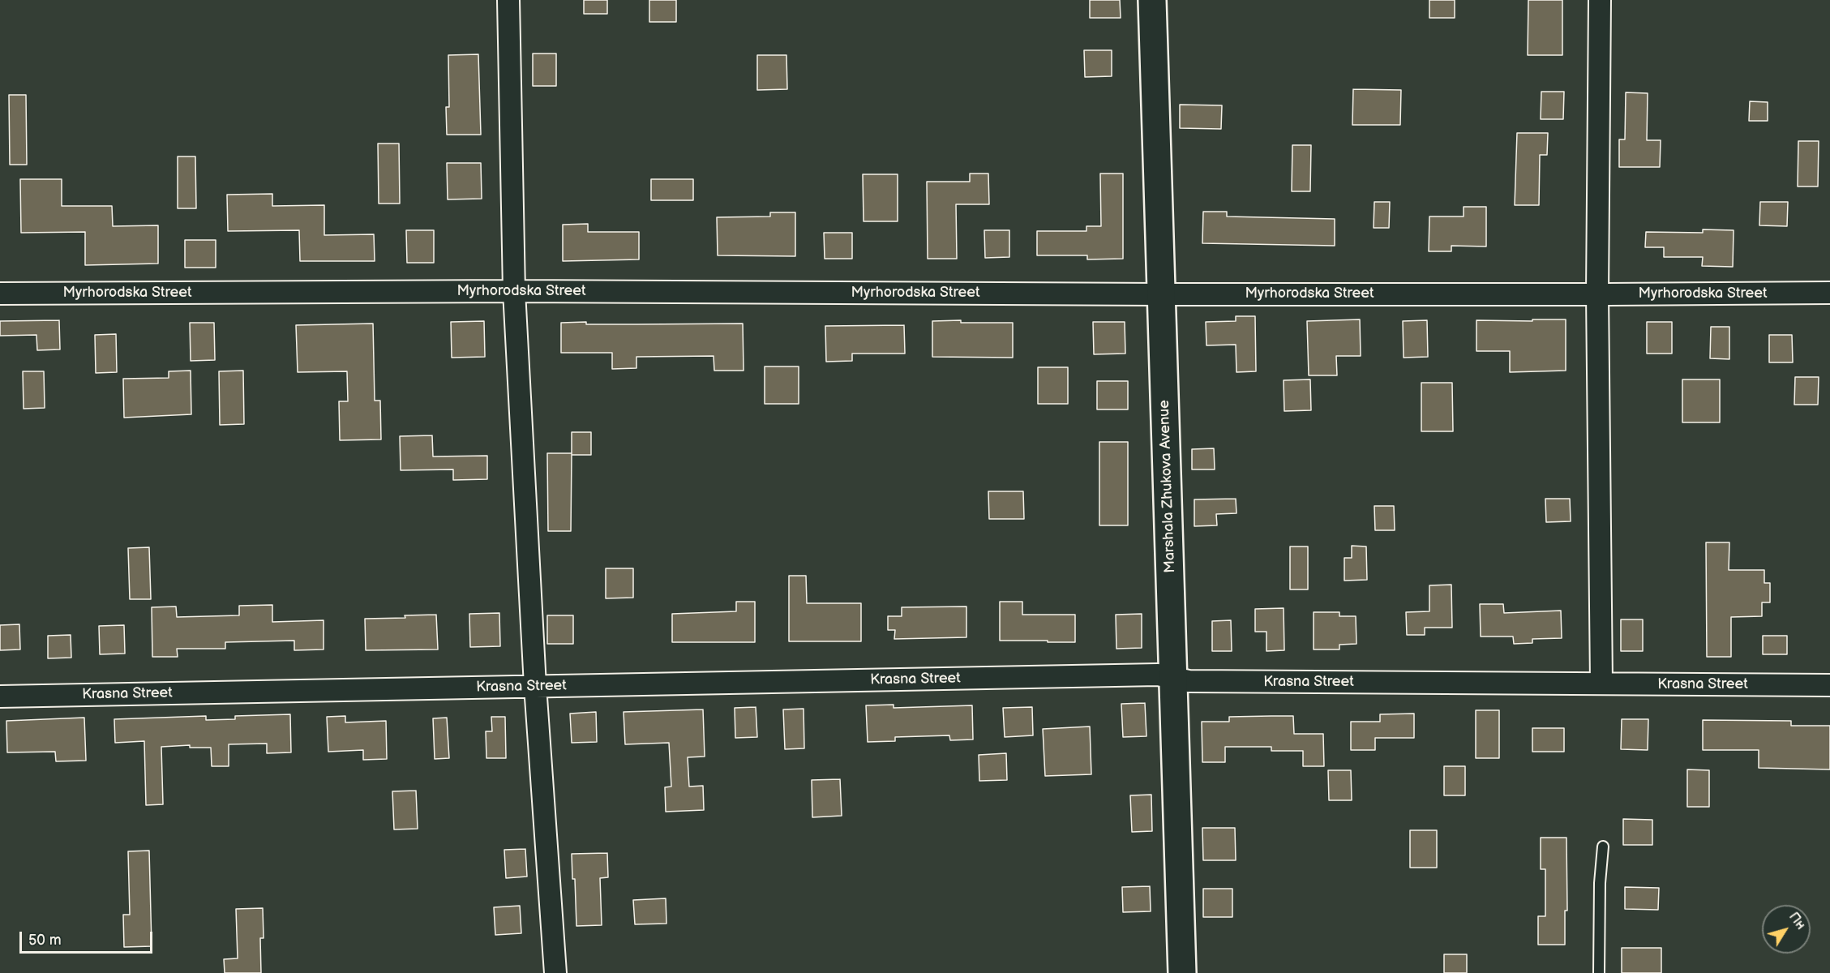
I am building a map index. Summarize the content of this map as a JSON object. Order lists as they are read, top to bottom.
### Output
{
  "streets": {
    "street": ["Myrhorodska Street", "Marshala Zhukova Avenue", "Krasna Street"]
  },
  "crossings": [
    ["Myrhorodska Street", "Marshala Zhukova Avenue"],
    ["Marshala Zhukova Avenue", "Krasna Street"]
  ],
  "scale_bar": "50 m",
  "north": "top right"
}
